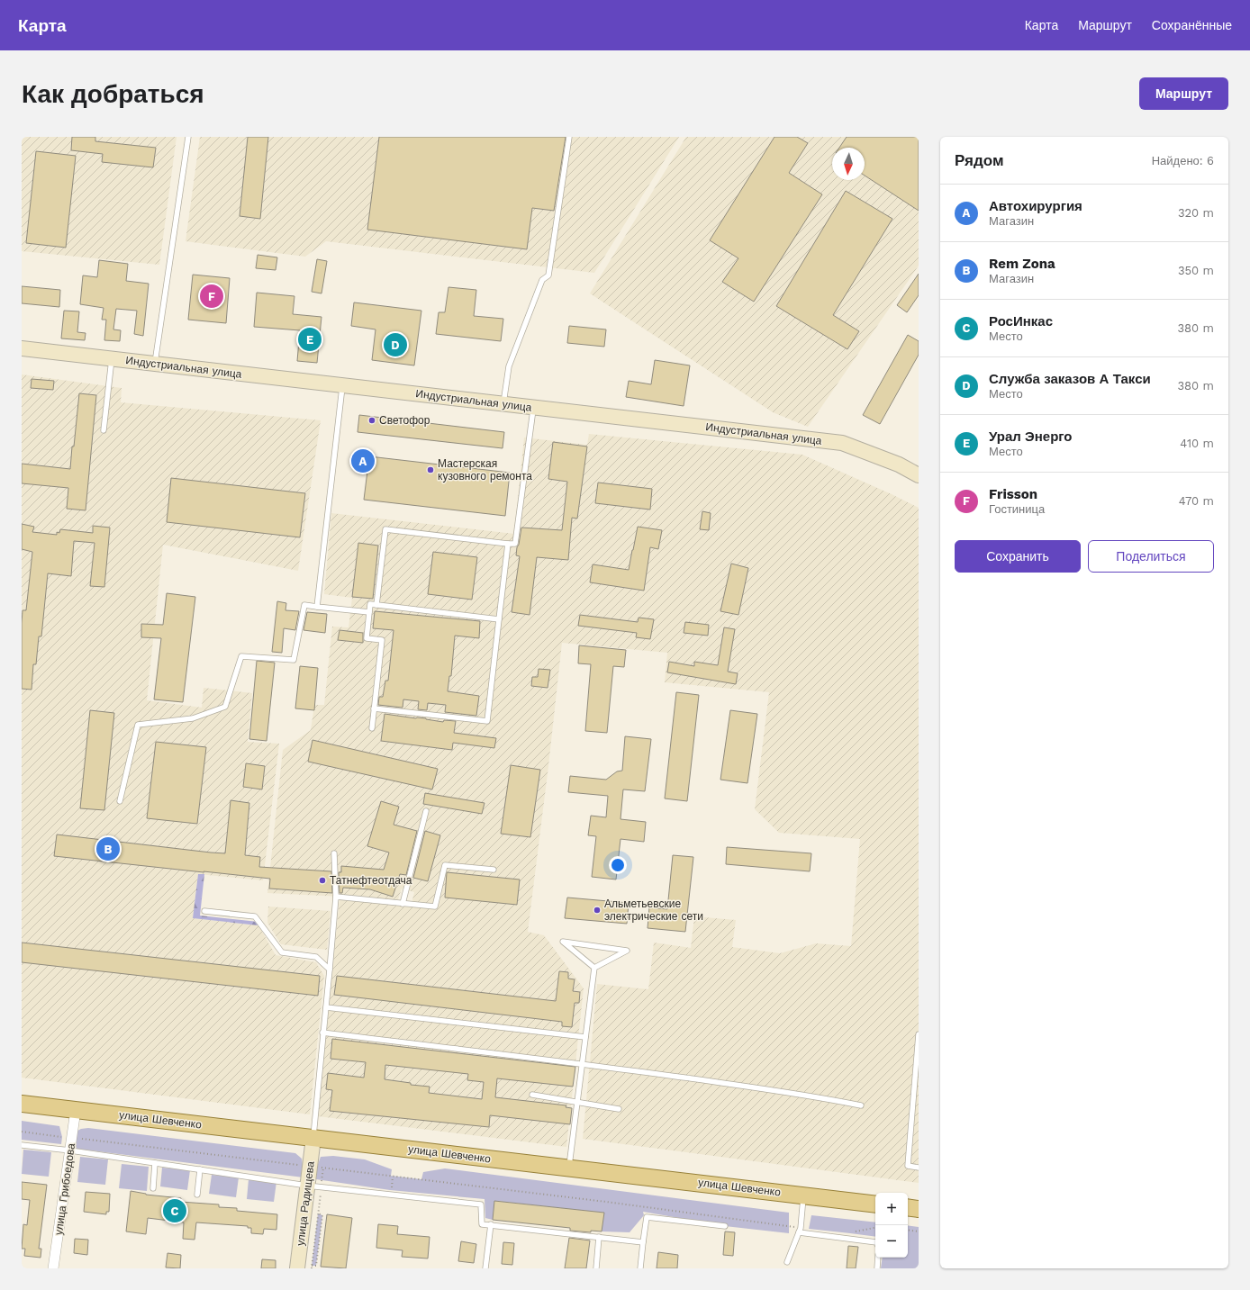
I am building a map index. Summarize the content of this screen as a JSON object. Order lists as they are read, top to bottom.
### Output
{
  "streets": {
    "main road": ["улица Шевченко"],
    "street": ["Индустриальная улица", "улица Грибоедова", "улица Радищева"]
  },
  "crossings": [
    ["улица Шевченко", "улица Грибоедова"],
    ["улица Шевченко", "улица Радищева"]
  ],
  "places": [
    "Светофор",
    "Мастерская кузовного ремонта",
    "Татнефтеотдача",
    "Альметьевские электрические сети"
  ],
  "north": "bottom",
  "page": {
    "header": "Карта",
    "nav": ["Карта", "Маршрут", "Сохранённые"],
    "buttons": [
      "Маршрут",
      ["Сохранить", "Поделиться"]
    ],
    "title": "Как добраться",
    "heading": ["Рядом", "Найдено: 6"],
    "list": [
      {
        "mark": "A",
        "name": "Автохирургия",
        "note": "Магазин",
        "value": "320 m"
      },
      {
        "mark": "B",
        "name": "Rem Zona",
        "note": "Магазин",
        "value": "350 m"
      },
      {
        "mark": "C",
        "name": "РосИнкас",
        "note": "Место",
        "value": "380 m"
      },
      {
        "mark": "D",
        "name": "Служба заказов А Такси",
        "note": "Место",
        "value": "380 m"
      },
      {
        "mark": "E",
        "name": "Урал Энерго",
        "note": "Место",
        "value": "410 m"
      },
      {
        "mark": "F",
        "name": "Frisson",
        "note": "Гостиница",
        "value": "470 m"
      }
    ],
    "pins": [
      "F",
      "E",
      "D",
      "A",
      "B",
      "C"
    ],
    "map_buttons": ["+", "−"]
  }
}
